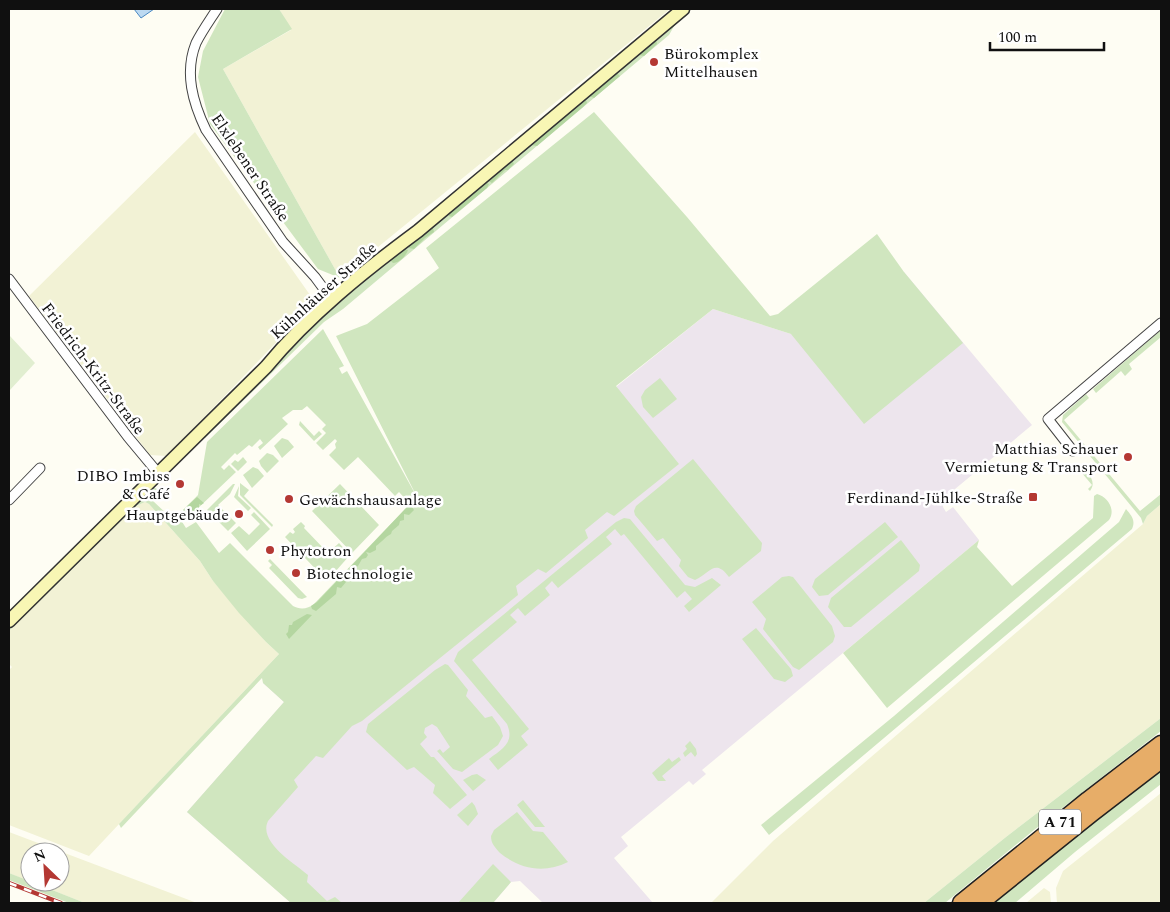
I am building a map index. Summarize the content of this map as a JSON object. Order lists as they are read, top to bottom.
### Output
{
  "streets": {
    "highway": ["A 71"],
    "street": ["Elxlebener Straße", "Kühnhäuser Straße", "Friedrich-Kritz-Straße"]
  },
  "crossings": [
    ["Elxlebener Straße", "Kühnhäuser Straße"],
    ["Kühnhäuser Straße", "Friedrich-Kritz-Straße"]
  ],
  "places": {
    "other": [
      "Bürokomplex Mittelhausen",
      "Matthias Schauer Vermietung & Transport",
      "DIBO Imbiss & Café",
      "Gewächshausanlage",
      "Hauptgebäude",
      "Phytotron",
      "Biotechnologie"
    ],
    "transit": ["Ferdinand-Jühlke-Straße"]
  },
  "scale_bar": "100 m",
  "north": "top left"
}
